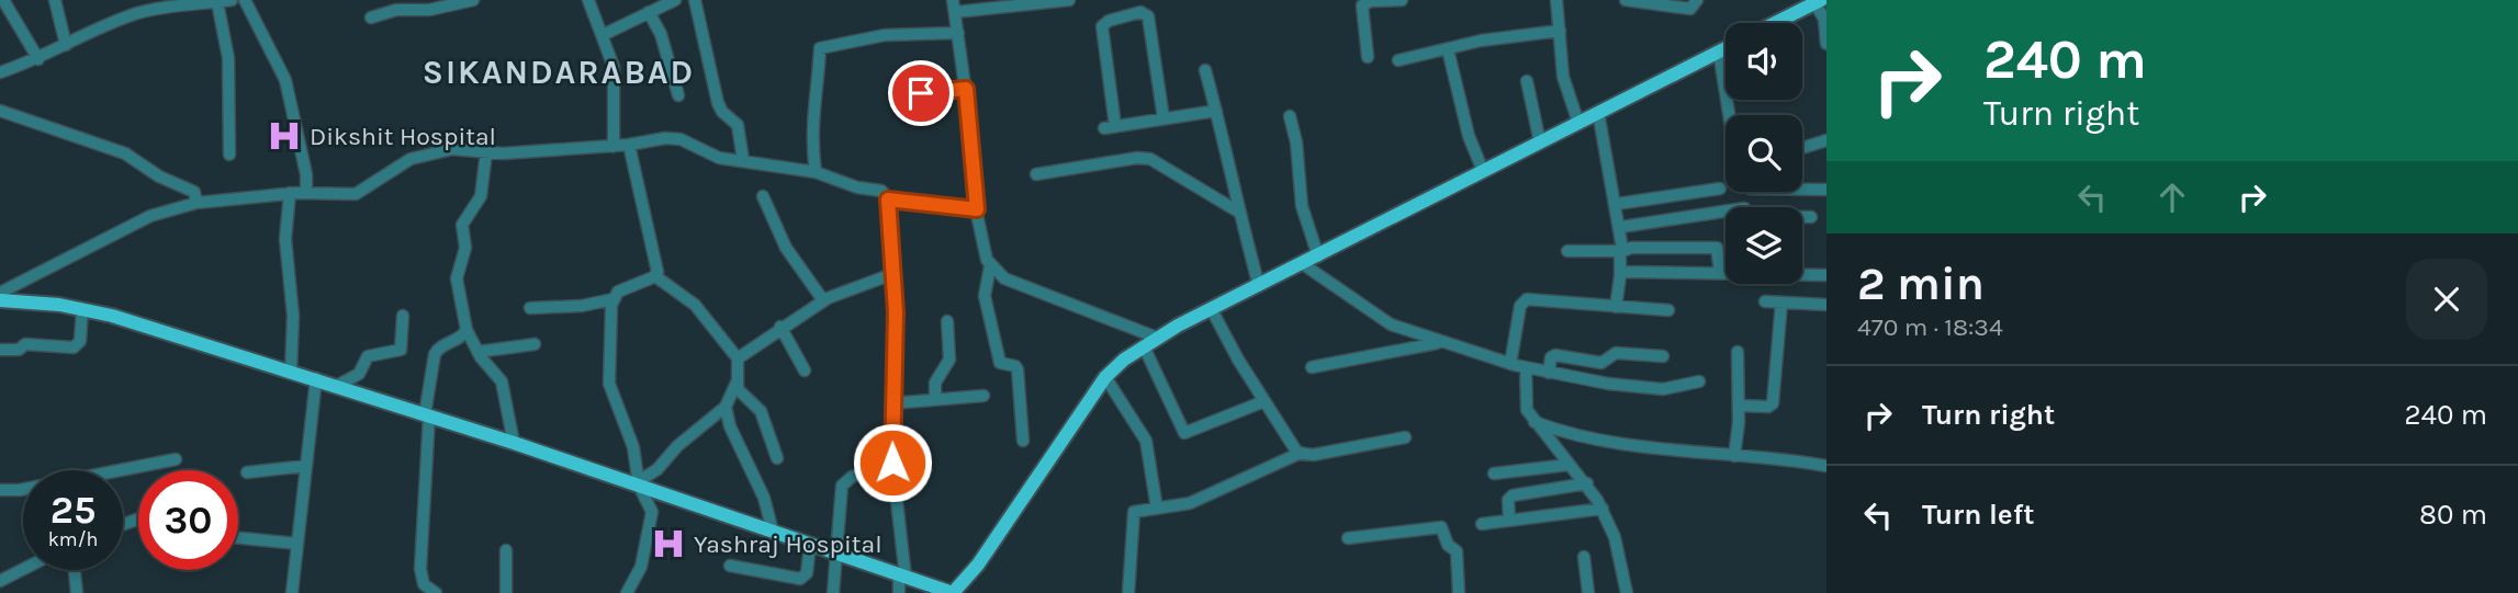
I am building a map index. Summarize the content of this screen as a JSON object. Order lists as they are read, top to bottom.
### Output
{
  "districts": ["SIKANDARABAD"],
  "places": {
    "hospital": ["Dikshit Hospital", "Yashraj Hospital"]
  },
  "page": {
    "turn": ["240 m", "Turn right"],
    "heading": ["2 min", "470 m · 18:34"],
    "list": [
      {
        "name": "Turn right",
        "value": "240 m"
      },
      {
        "name": "Turn left",
        "value": "80 m"
      }
    ],
    "speed": "25 km/h",
    "limit": "30"
  }
}
